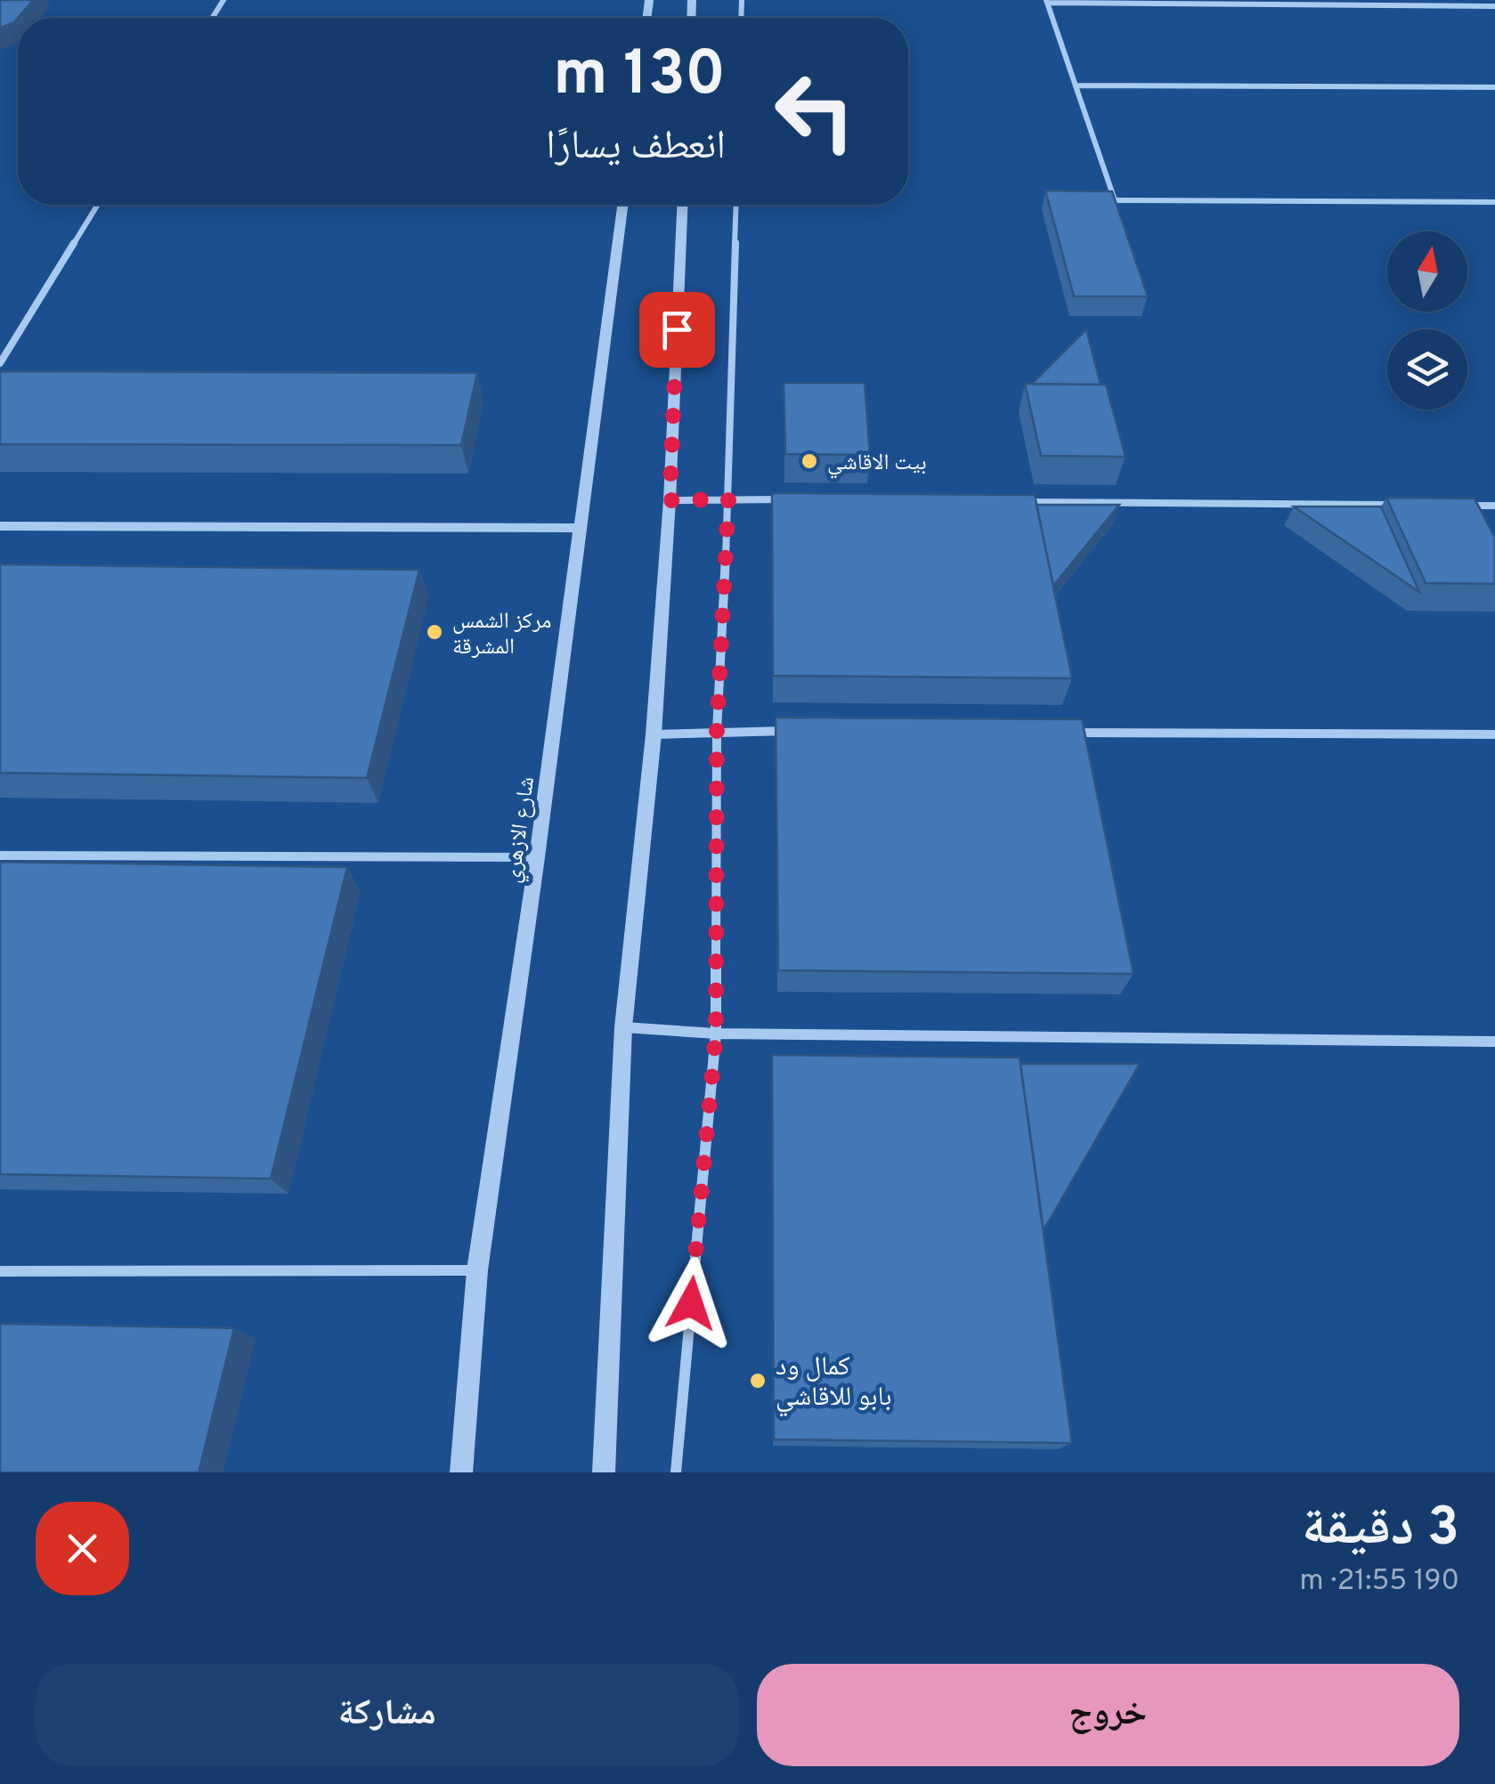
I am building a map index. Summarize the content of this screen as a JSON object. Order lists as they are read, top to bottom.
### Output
{
  "streets": {
    "street": ["شارع الازهري"]
  },
  "places": ["بيت الاقاشي", "مركز الشمس المشرقة", "كمال ود بابو للاقاشي"],
  "north": "top",
  "page": {
    "turn": ["130 m", "انعطف يسارًا"],
    "heading": ["3 دقيقة", "190 m · 21:55"],
    "buttons": ["خروج", "مشاركة"]
  }
}
